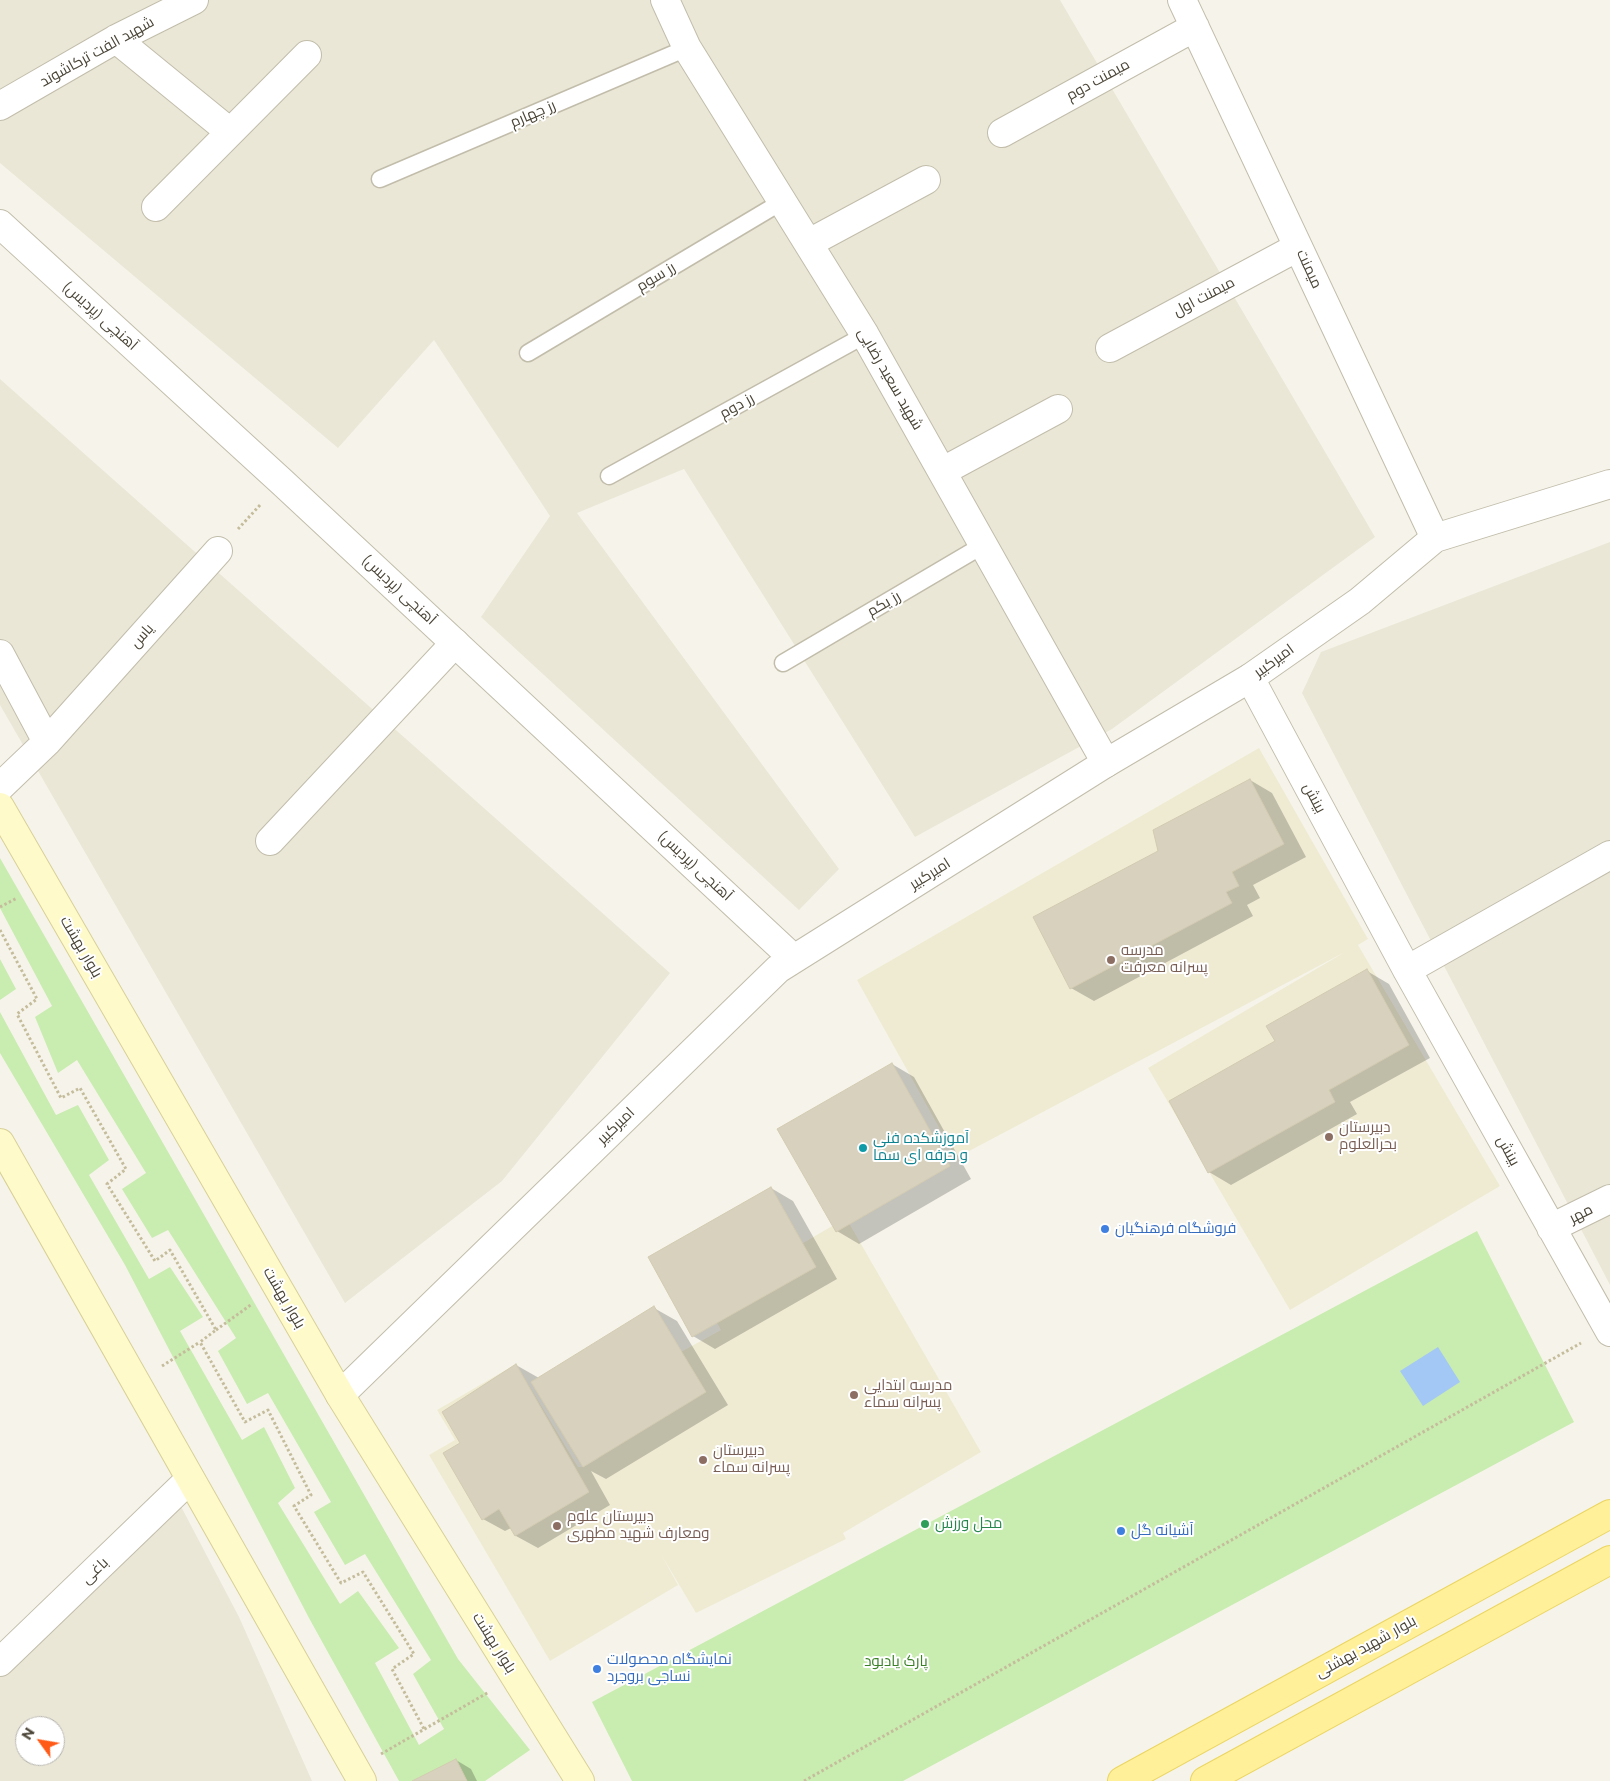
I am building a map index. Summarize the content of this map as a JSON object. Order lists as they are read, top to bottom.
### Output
{
  "streets": {
    "main road": ["بلوار بهشت", "بلوار شهید بهشتی"],
    "street": [
      "شهید الفت ترکاشوند",
      "میمنت دوم",
      "میمنت",
      "میمنت اول",
      "آهنچی (پردیس)",
      "شهید سعید رضایی",
      "یاس",
      "امیرکبیر",
      "بینش",
      "مهر",
      "باغی"
    ],
    "lane": [
      "رز چهارم",
      "رز سوم",
      "رز دوم",
      "رز یکم"
    ]
  },
  "crossings": [
    ["میمنت دوم", "میمنت"],
    ["رز چهارم", "شهید سعید رضایی"],
    ["میمنت", "میمنت اول"],
    ["میمنت", "امیرکبیر"],
    ["رز سوم", "شهید سعید رضایی"],
    ["آهنچی (پردیس)", "امیرکبیر"],
    ["شهید سعید رضایی", "رز دوم"],
    ["شهید سعید رضایی", "رز یکم"],
    ["شهید سعید رضایی", "امیرکبیر"],
    ["امیرکبیر", "بینش"],
    ["امیرکبیر", "بلوار بهشت"],
    ["بینش", "مهر"]
  ],
  "parks": ["پارک یادبود"],
  "places": [
    "مدرسه پسرانه معرفت",
    "دبیرستان بحرالعلوم",
    "آموزشکده فنی و حرفه ای سما",
    "فروشگاه فرهنگیان",
    "مدرسه ابتدایی پسرانه سماء",
    "دبیرستان پسرانه سماء",
    "محل ورزش",
    "دبیرستان علوم ومعارف شهید مطهری",
    "آشیانه گل",
    "نمایشگاه محصولات نساجی بروجرد"
  ],
  "north": "top left"
}
